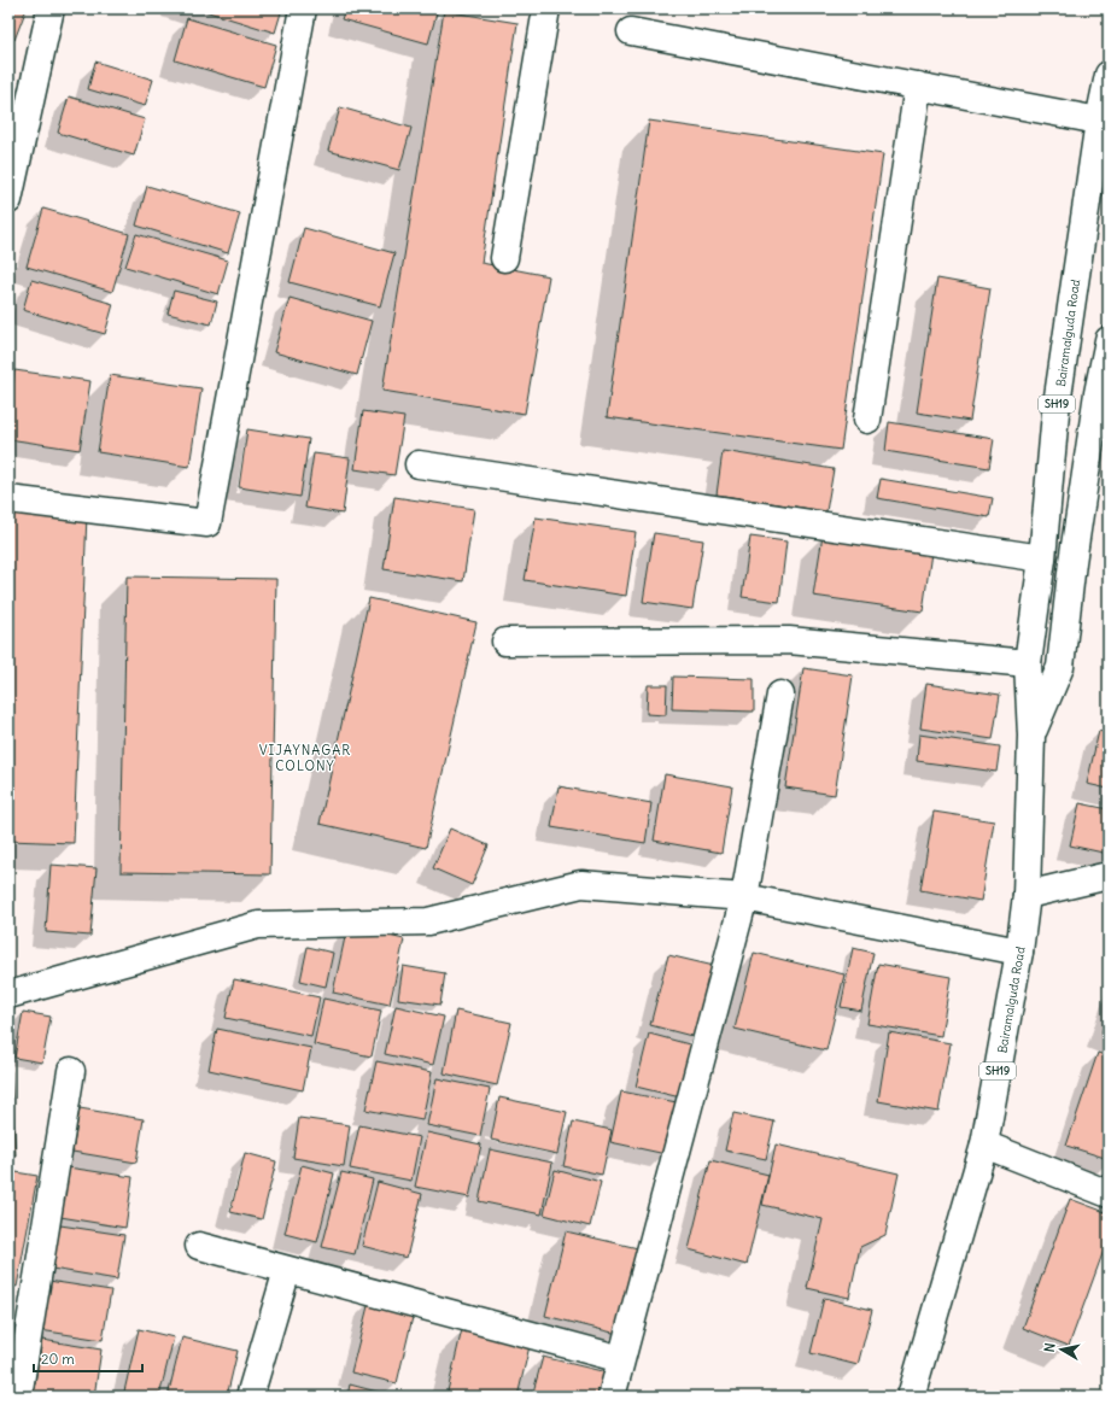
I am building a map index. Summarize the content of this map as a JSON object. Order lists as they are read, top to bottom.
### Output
{
  "streets": {
    "street": ["Bairamalguda Road", "SH19"]
  },
  "districts": ["VIJAYNAGAR COLONY"],
  "scale_bar": "20 m",
  "north": "left"
}
